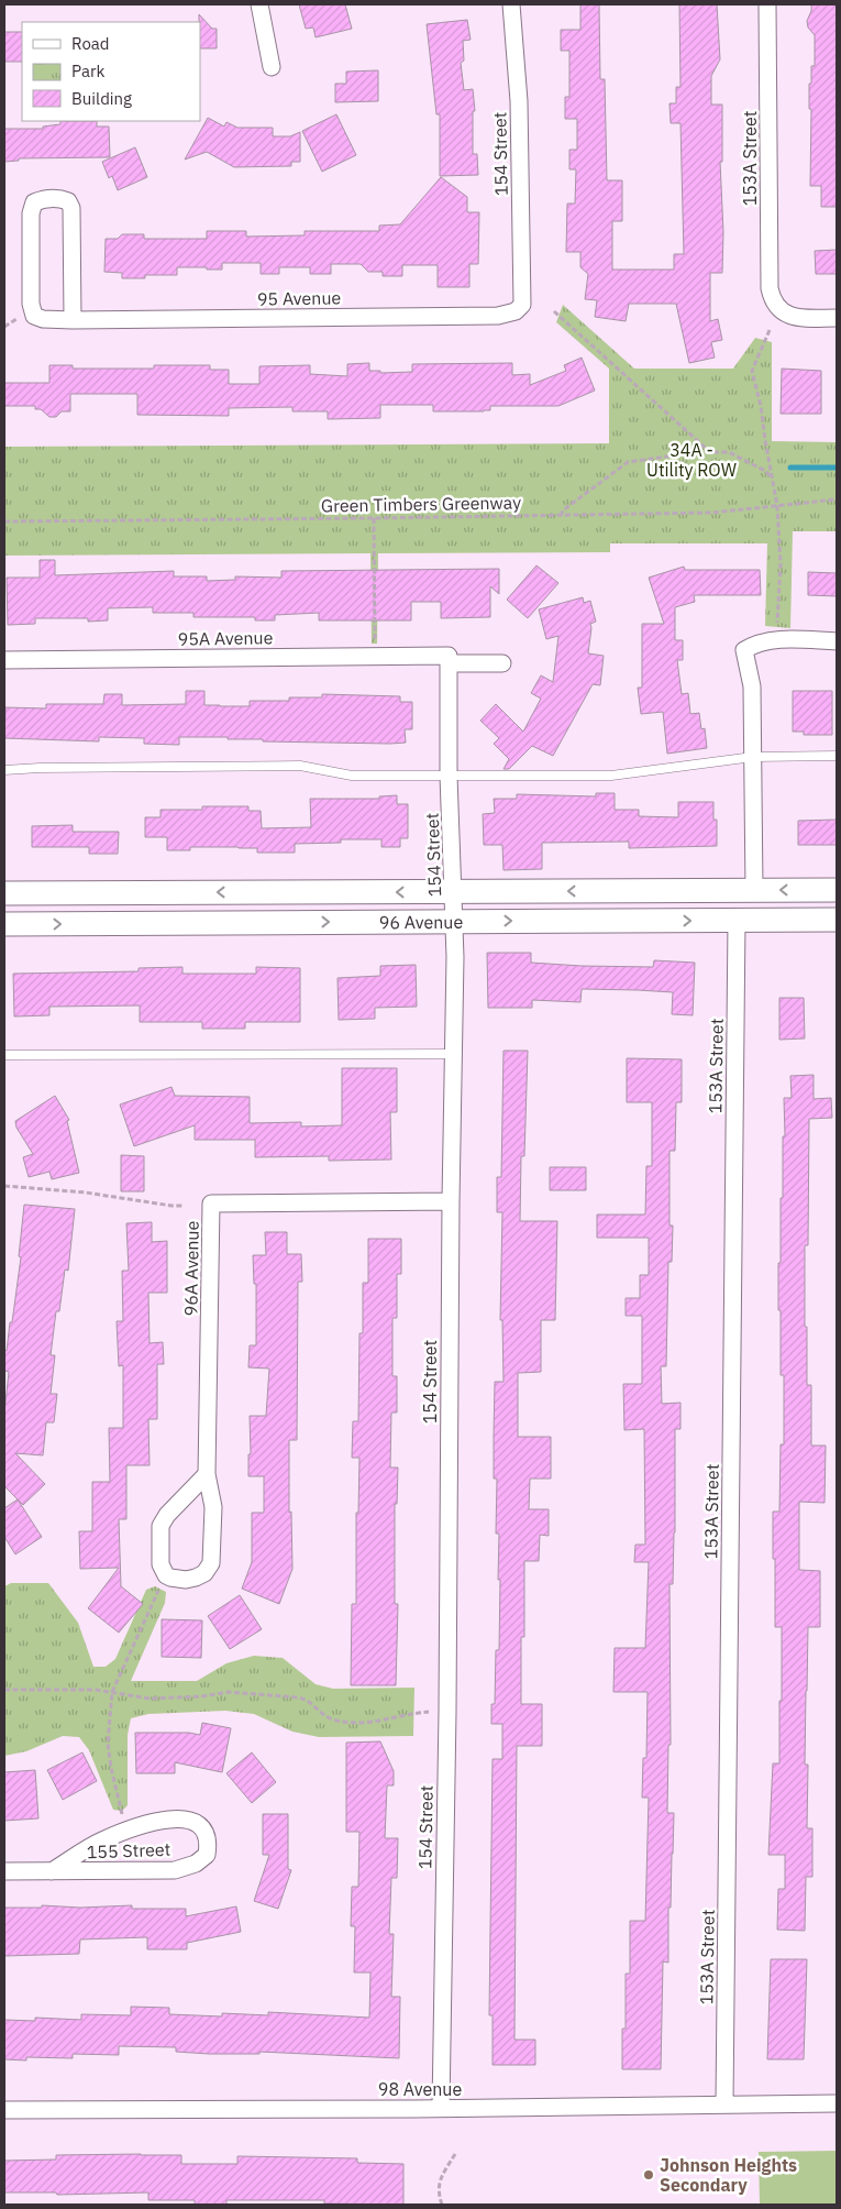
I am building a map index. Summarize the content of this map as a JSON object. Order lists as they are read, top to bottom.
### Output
{
  "streets": {
    "main road": ["96 Avenue"],
    "street": [
      "154 Street",
      "153A Street",
      "95 Avenue",
      "95A Avenue",
      "96A Avenue",
      "155 Street",
      "98 Avenue"
    ],
    "path": ["Green Timbers Greenway"]
  },
  "crossings": [
    ["154 Street", "95 Avenue"],
    ["154 Street", "95A Avenue"],
    ["154 Street", "96 Avenue"],
    ["154 Street", "96A Avenue"],
    ["154 Street", "98 Avenue"],
    ["153A Street", "96 Avenue"],
    ["153A Street", "98 Avenue"]
  ],
  "parks": ["34A - Utility ROW"],
  "places": ["Johnson Heights Secondary"],
  "legend": ["Road", "Park", "Building"]
}
